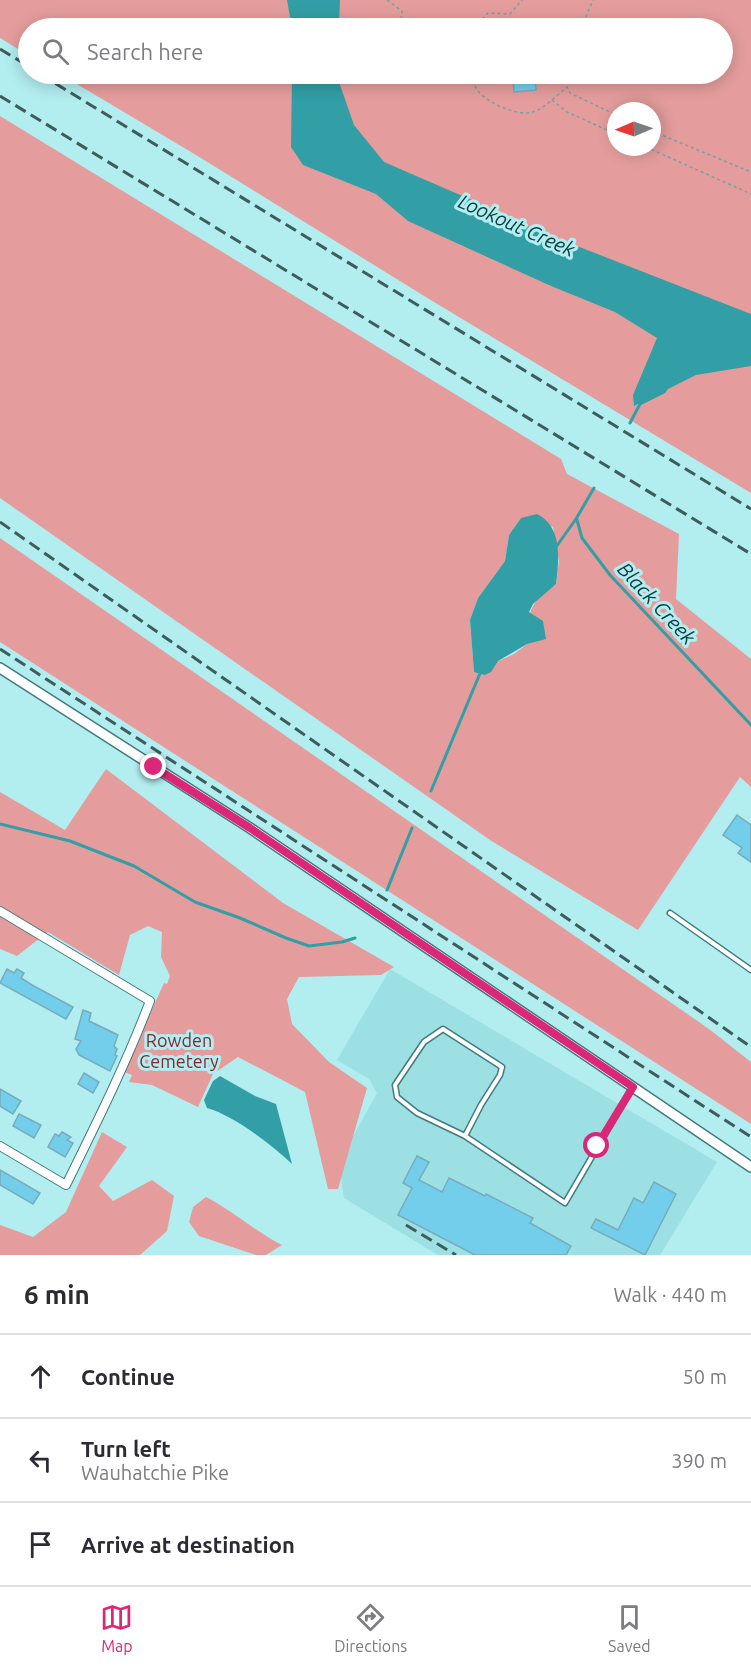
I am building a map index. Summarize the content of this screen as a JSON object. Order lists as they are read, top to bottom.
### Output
{
  "water": ["Lookout Creek", "Black Creek"],
  "parks": ["Rowden Cemetery"],
  "north": "left",
  "page": {
    "search": "Search here",
    "heading": ["6 min", "Walk · 440 m"],
    "list": [
      ["Continue", "50 m"],
      ["Turn left", "Wauhatchie Pike", "390 m"],
      "Arrive at destination"
    ],
    "nav": ["Map", "Directions", "Saved"]
  }
}
